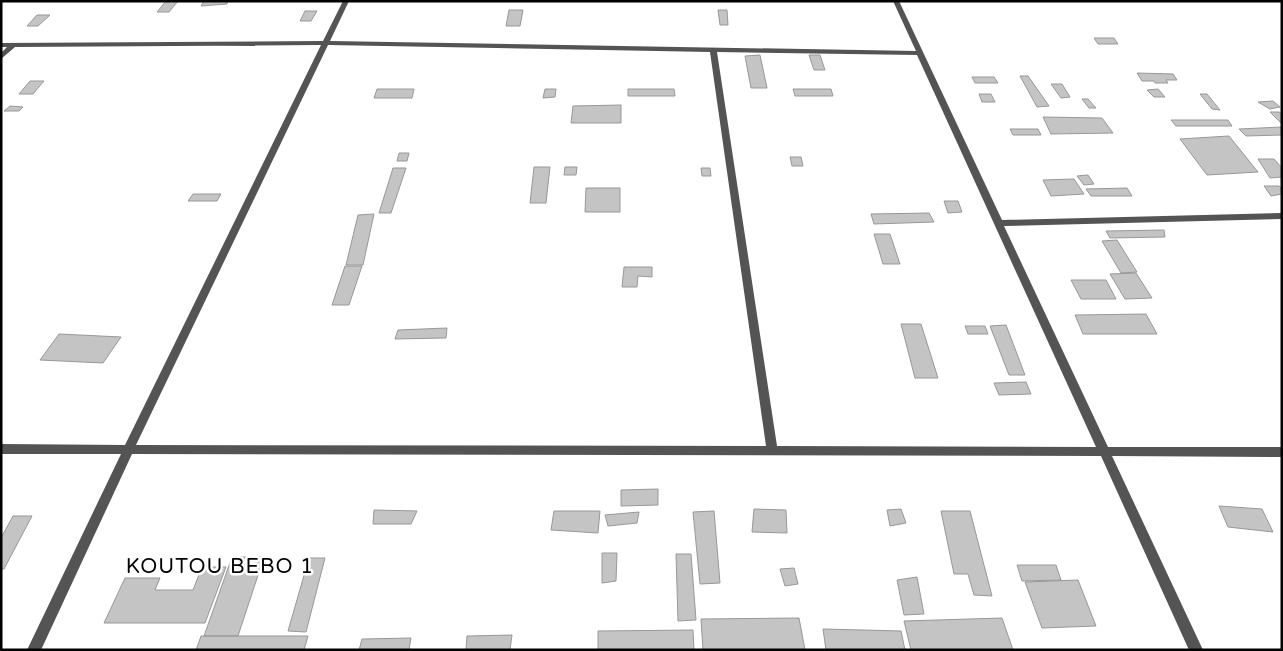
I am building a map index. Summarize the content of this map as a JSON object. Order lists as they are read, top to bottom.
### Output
{
  "districts": ["KOUTOU BEBO 1"]
}
